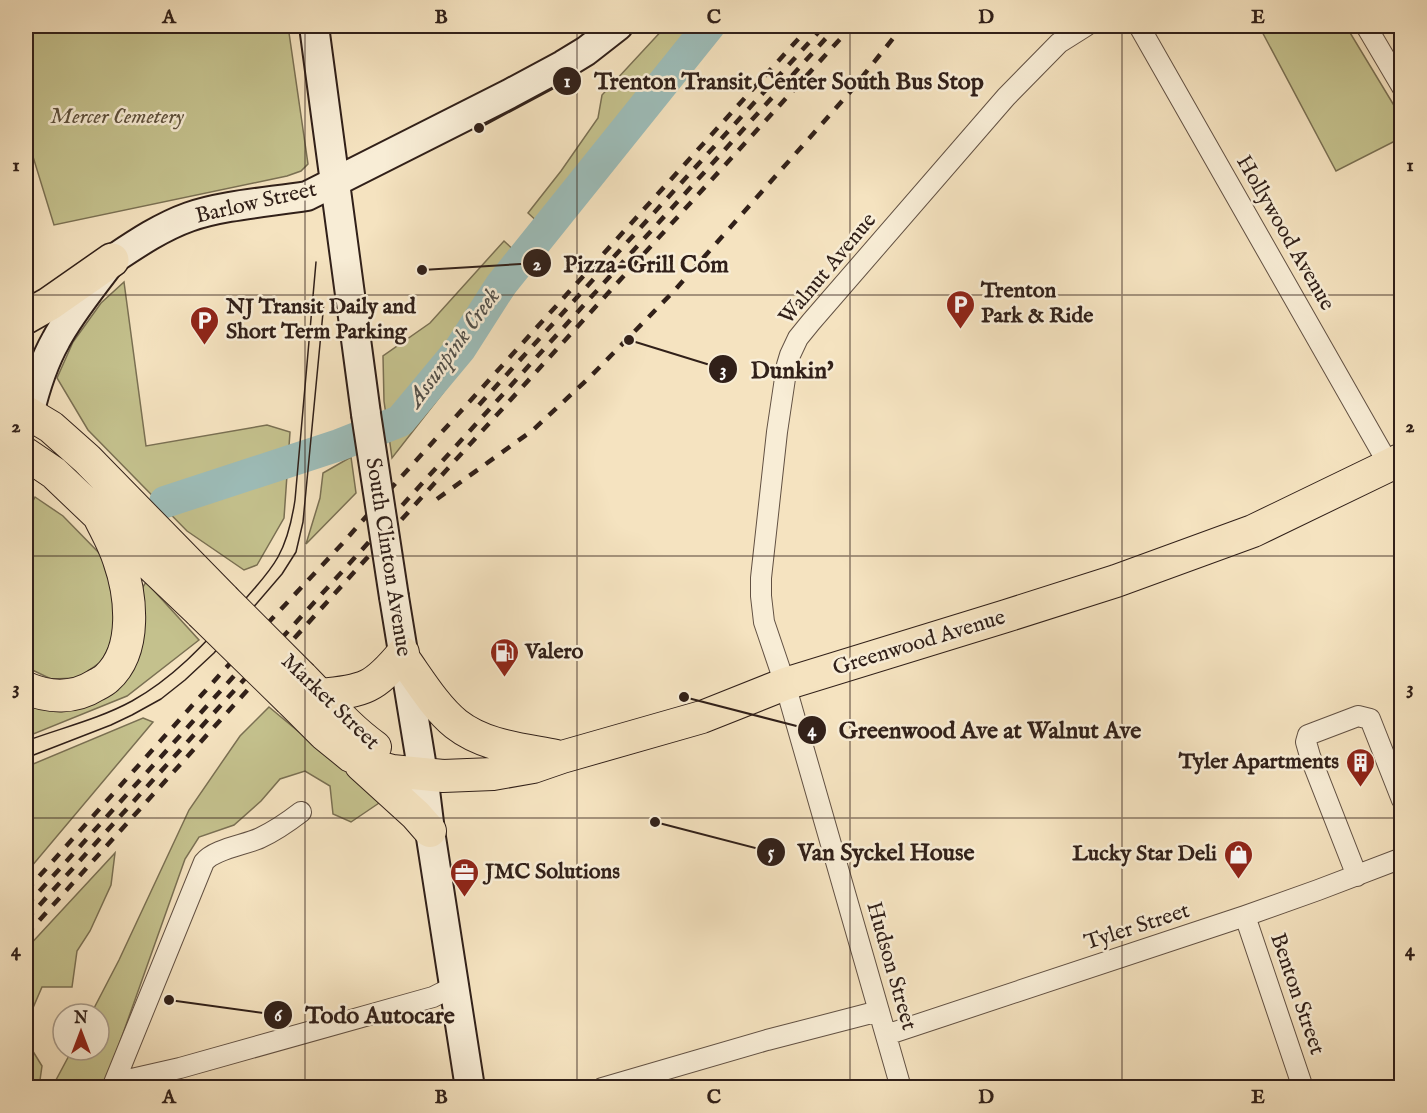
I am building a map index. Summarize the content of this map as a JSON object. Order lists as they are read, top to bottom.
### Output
{
  "streets": {
    "main road": ["Greenwood Avenue", "Market Street"],
    "street": [
      "Barlow Street",
      "Hollywood Avenue",
      "Walnut Avenue",
      "South Clinton Avenue",
      "Tyler Street",
      "Hudson Street",
      "Benton Street"
    ]
  },
  "crossings": [
    ["Barlow Street", "South Clinton Avenue"],
    ["Barlow Street", "Market Street"],
    ["Hollywood Avenue", "Greenwood Avenue"],
    ["Walnut Avenue", "Greenwood Avenue"],
    ["Walnut Avenue", "Hudson Street"],
    ["South Clinton Avenue", "Greenwood Avenue"],
    ["South Clinton Avenue", "Market Street"],
    ["Greenwood Avenue", "Market Street"],
    ["Greenwood Avenue", "Hudson Street"],
    ["Tyler Street", "Hudson Street"],
    ["Tyler Street", "Benton Street"]
  ],
  "water": ["Assunpink Creek"],
  "parks": ["Mercer Cemetery"],
  "places": {
    "other": [
      "Trenton Transit Center South Bus Stop",
      "Pizza-Grill Com",
      "Dunkin'",
      "Greenwood Ave at Walnut Ave",
      "Van Syckel House",
      "Todo Autocare"
    ],
    "parking": ["Trenton Park & Ride", "NJ Transit Daily and Short Term Parking"],
    "fuel station": ["Valero"],
    "building": ["Tyler Apartments"],
    "shop": ["Lucky Star Deli"],
    "office": ["JMC Solutions"]
  },
  "north": "top",
  "grid": {
    "columns": [
      "A",
      "B",
      "C",
      "D",
      "E"
    ],
    "rows": [
      "1",
      "2",
      "3",
      "4"
    ]
  }
}
